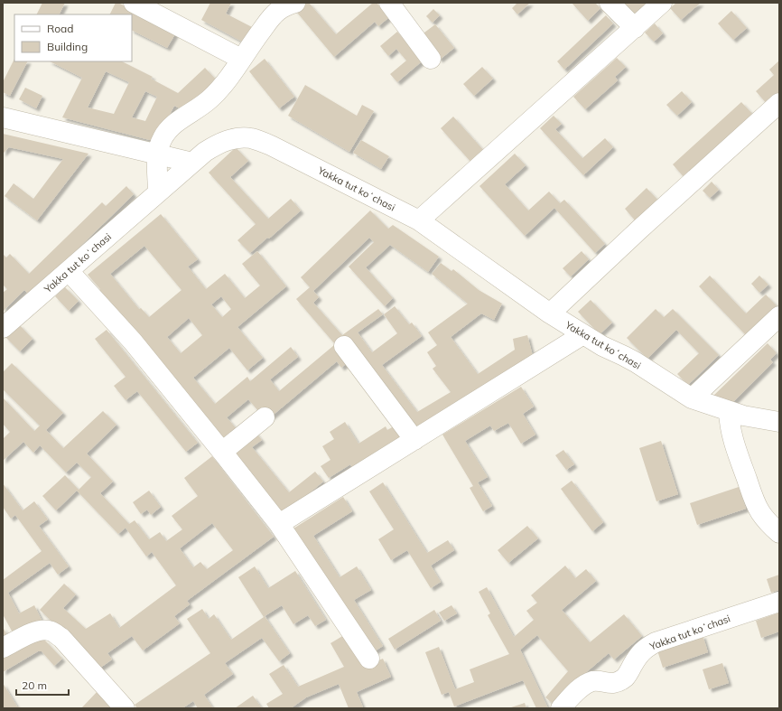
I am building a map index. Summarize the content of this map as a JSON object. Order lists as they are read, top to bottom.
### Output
{
  "streets": {
    "street": ["Yakka tut koʻchasi"]
  },
  "legend": ["Road", "Building"],
  "scale_bar": "20 m"
}
